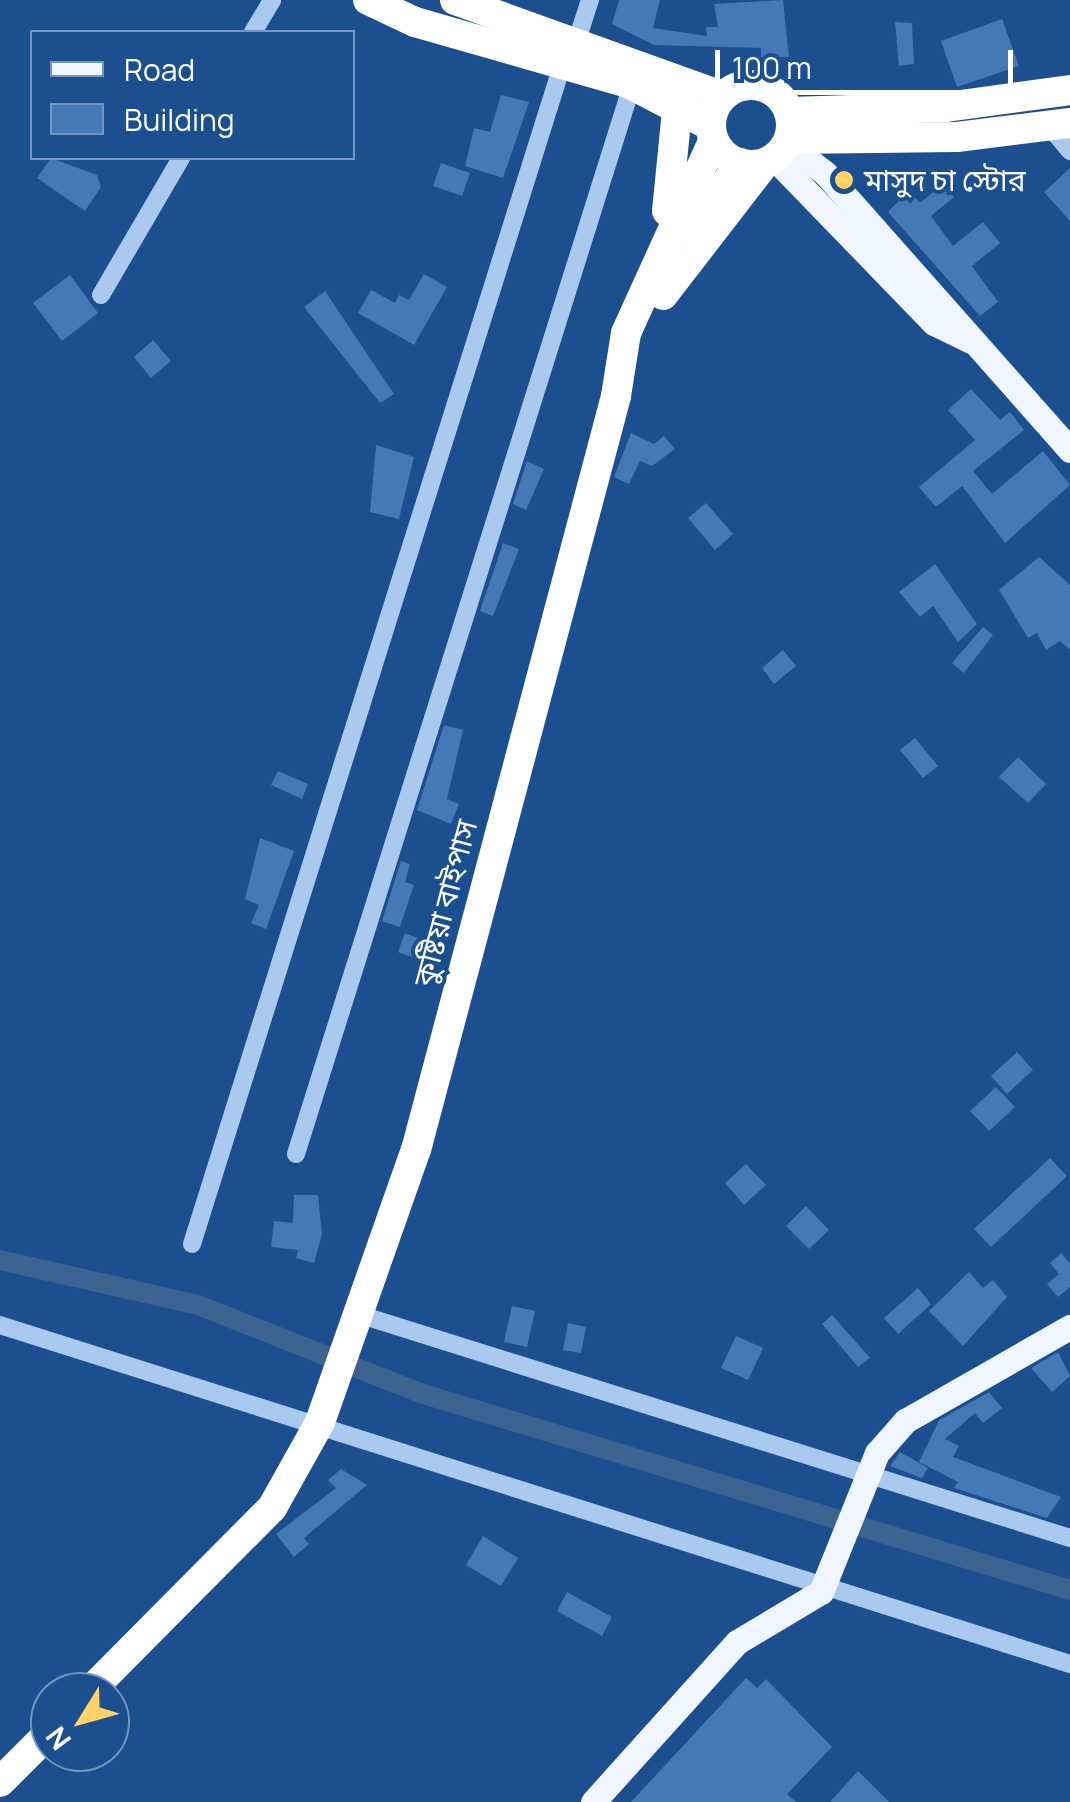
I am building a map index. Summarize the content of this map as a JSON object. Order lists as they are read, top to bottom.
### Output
{
  "streets": {
    "highway": ["কুষ্টিয়া বাইপাস"]
  },
  "places": ["মাসুদ চা স্টোর"],
  "legend": ["Road", "Building"],
  "scale_bar": "100 m",
  "north": "bottom left"
}
